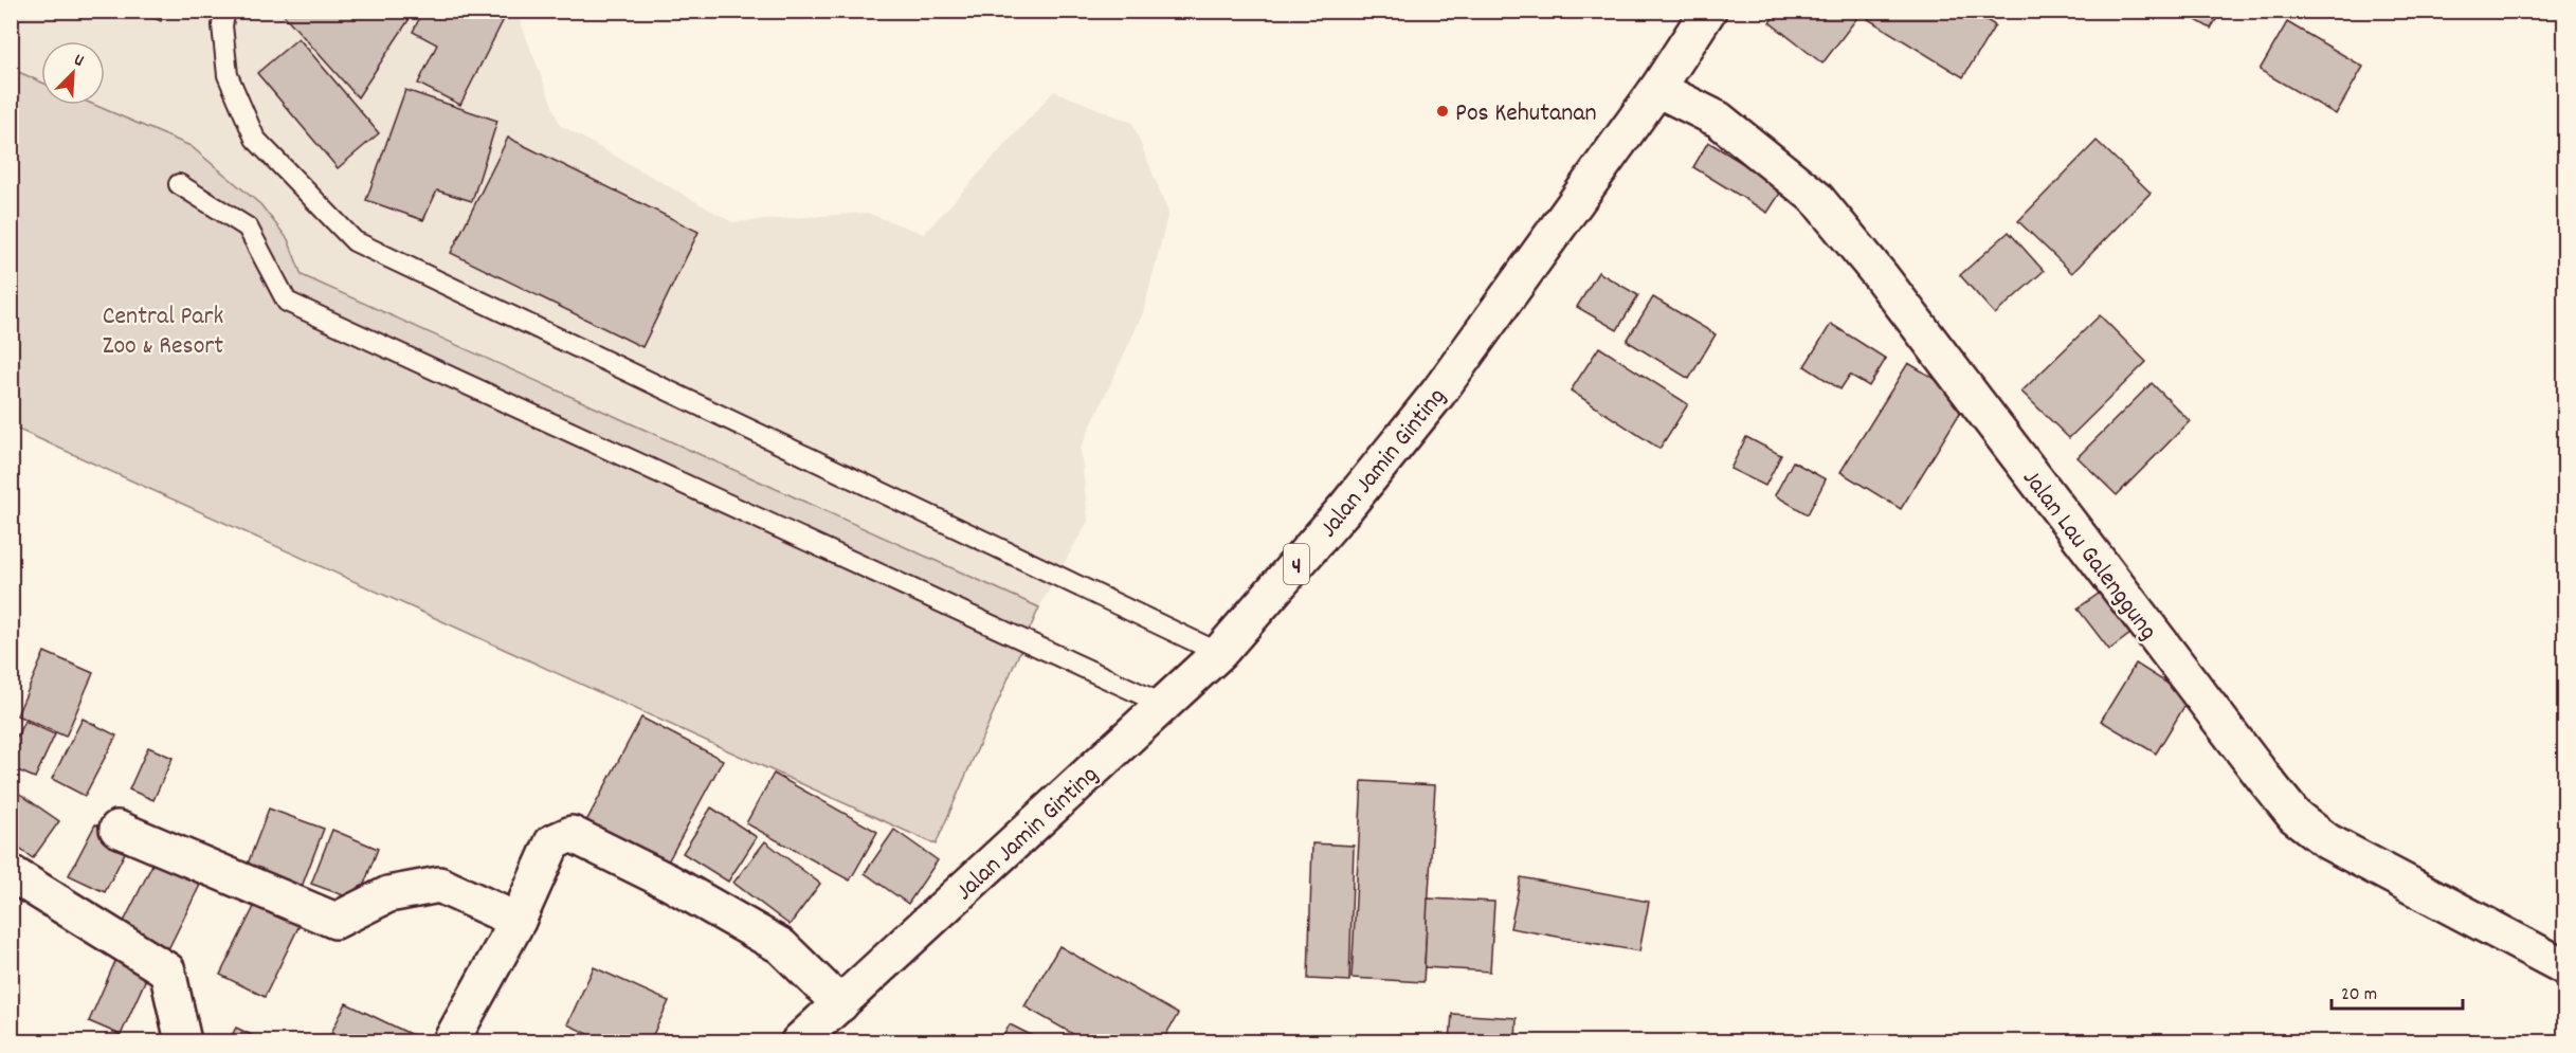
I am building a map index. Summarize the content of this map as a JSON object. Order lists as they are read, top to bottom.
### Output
{
  "streets": {
    "main road": ["Jalan Jamin Ginting", "Jalan Lau Galenggung", "4"]
  },
  "crossings": [
    ["Jalan Jamin Ginting", "Jalan Lau Galenggung"]
  ],
  "parks": ["Central Park Zoo & Resort"],
  "places": ["Pos Kehutanan"],
  "scale_bar": "20 m",
  "north": "top right"
}
